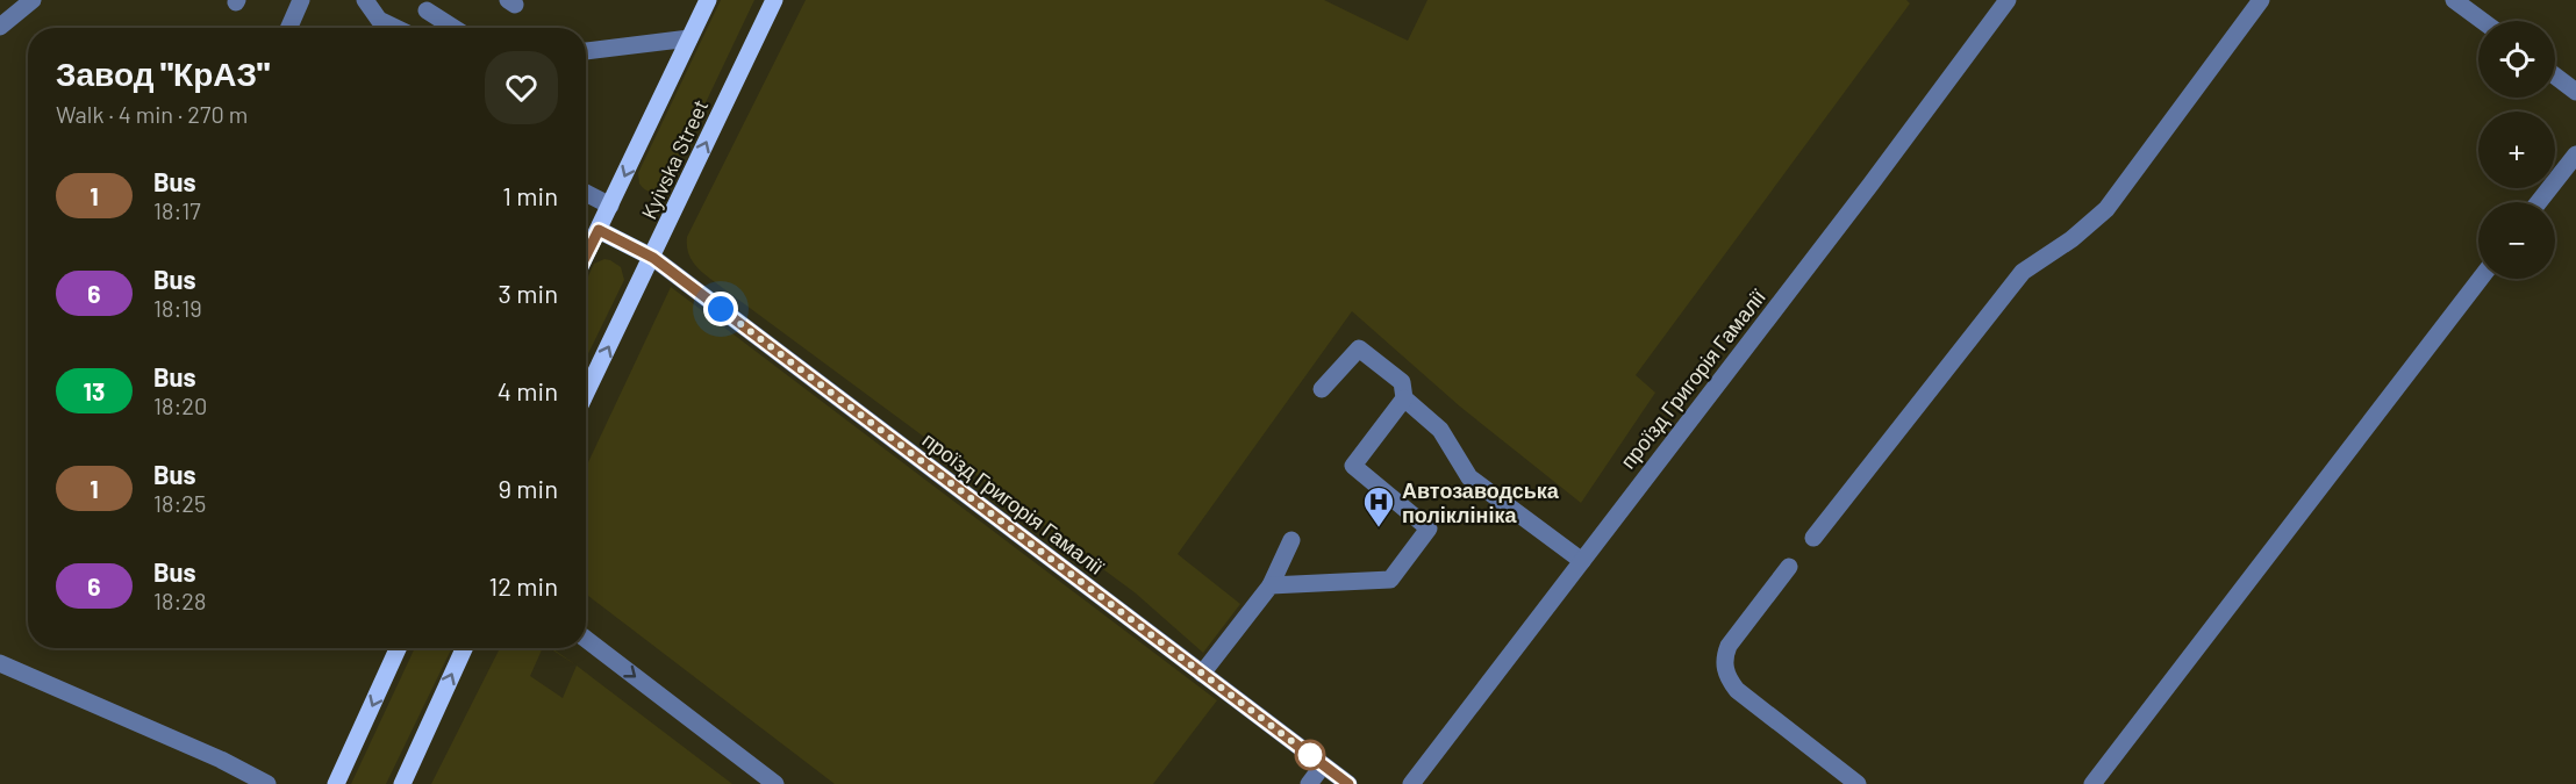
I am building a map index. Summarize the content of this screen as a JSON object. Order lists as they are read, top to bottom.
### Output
{
  "streets": {
    "main road": ["Kyivska Street"],
    "street": ["проїзд Григорія Гамалії"]
  },
  "crossings": [
    ["Kyivska Street", "проїзд Григорія Гамалії"]
  ],
  "places": {
    "hospital": ["Автозаводська поліклініка"]
  },
  "lines": ["bus line 1"],
  "page": {
    "map_buttons": ["+", "−"],
    "heading": ["Завод \"КрАЗ\"", "Walk · 4 min · 270 m"],
    "list": [
      {
        "mark": "1",
        "name": "Bus",
        "note": "18:17",
        "value": "1 min"
      },
      {
        "mark": "6",
        "name": "Bus",
        "note": "18:19",
        "value": "3 min"
      },
      {
        "mark": "13",
        "name": "Bus",
        "note": "18:20",
        "value": "4 min"
      },
      {
        "mark": "1",
        "name": "Bus",
        "note": "18:25",
        "value": "9 min"
      },
      {
        "mark": "6",
        "name": "Bus",
        "note": "18:28",
        "value": "12 min"
      }
    ]
  }
}
